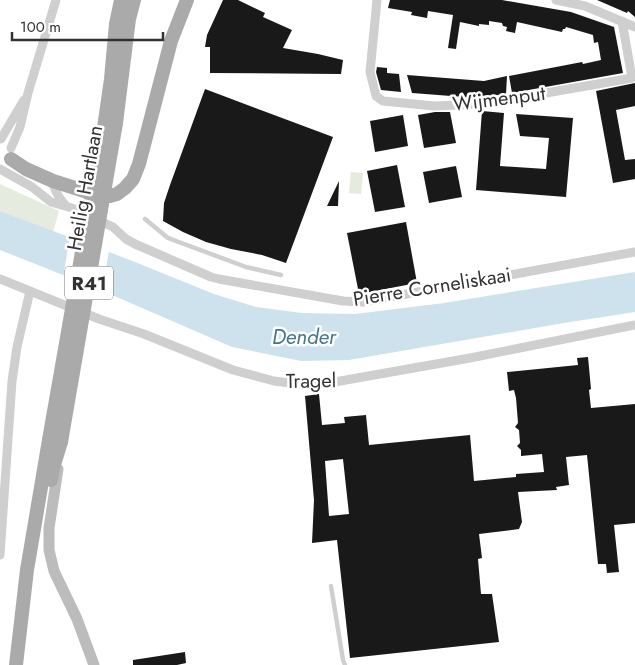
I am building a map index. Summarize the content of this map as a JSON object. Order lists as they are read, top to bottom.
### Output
{
  "streets": {
    "main road": ["Heilig Hartlaan", "R41"],
    "street": ["Wijmenput", "Pierre Corneliskaai", "Tragel"]
  },
  "crossings": [
    ["Heilig Hartlaan", "R41"]
  ],
  "water": ["Dender"],
  "scale_bar": "100 m"
}
